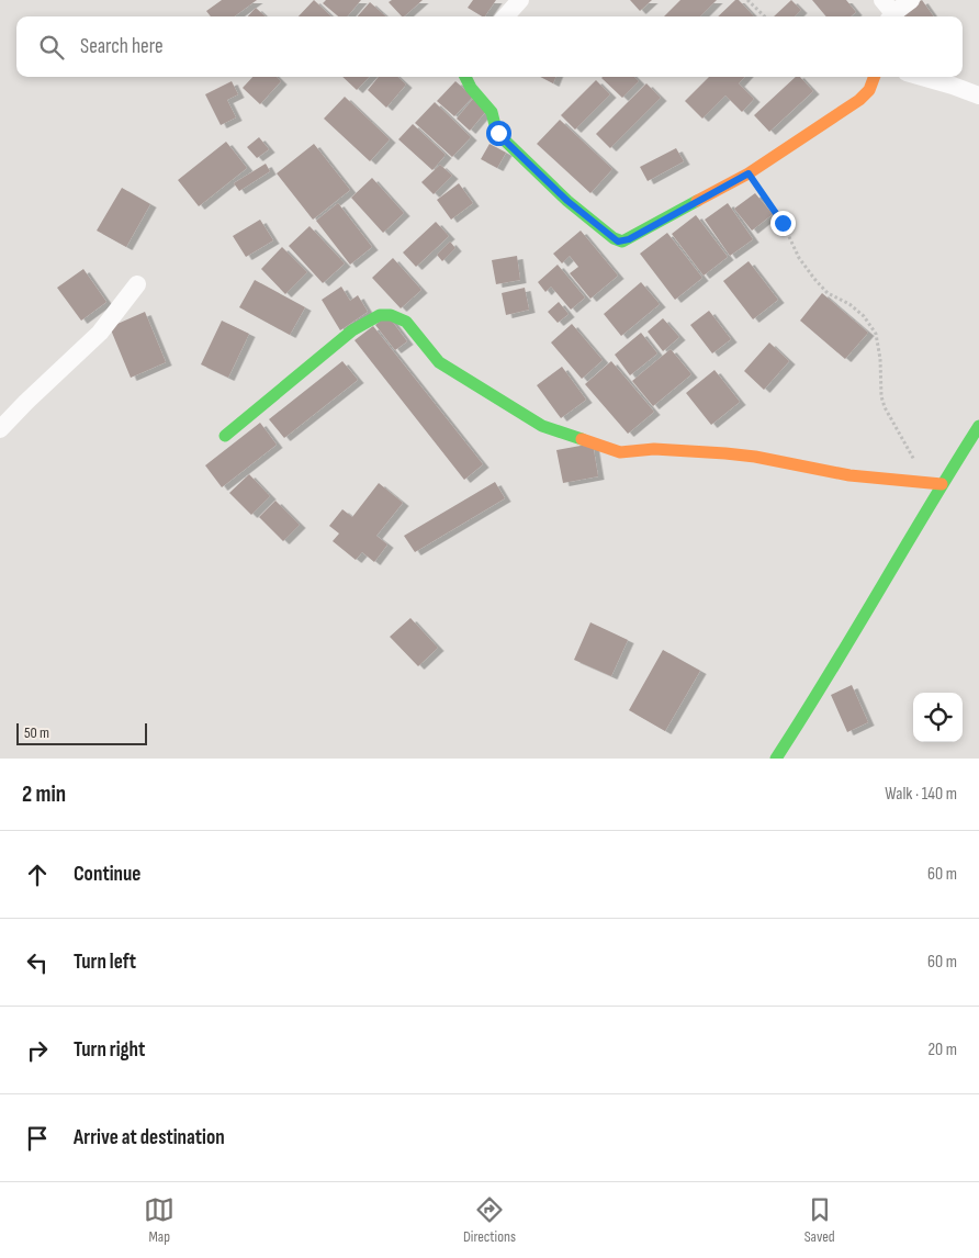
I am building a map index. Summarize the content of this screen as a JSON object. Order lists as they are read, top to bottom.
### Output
{
  "scale_bar": "50 m",
  "page": {
    "search": "Search here",
    "scale": "50 m",
    "heading": ["2 min", "Walk · 140 m"],
    "list": [
      ["Continue", "60 m"],
      ["Turn left", "60 m"],
      ["Turn right", "20 m"],
      "Arrive at destination"
    ],
    "nav": ["Map", "Directions", "Saved"]
  }
}
